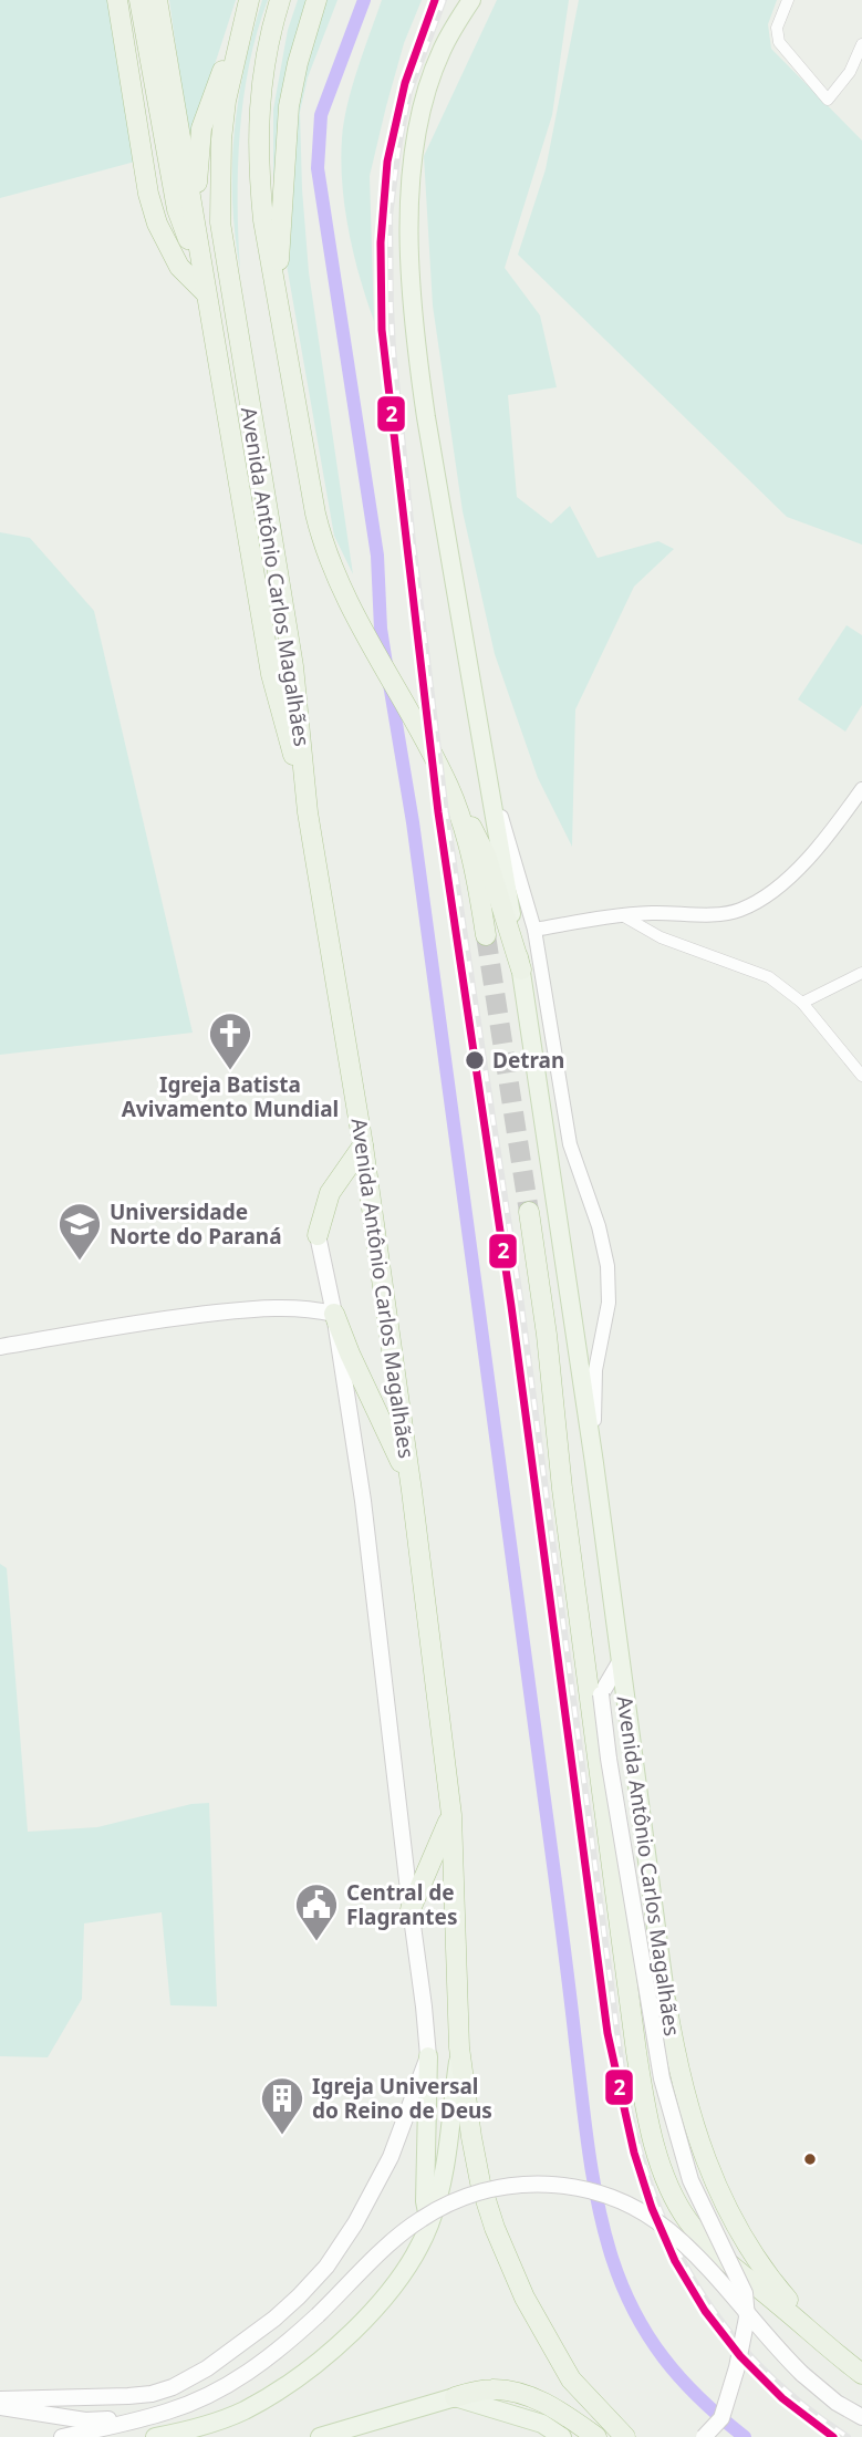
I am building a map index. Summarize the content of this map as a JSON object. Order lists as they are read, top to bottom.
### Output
{
  "streets": {
    "highway": ["Avenida Antônio Carlos Magalhães"]
  },
  "places": {
    "other": ["Detran"],
    "church": ["Igreja Batista Avivamento Mundial"],
    "school or university": ["Universidade Norte do Paraná"],
    "public building": ["Central de Flagrantes"],
    "building": ["Igreja Universal do Reino de Deus"]
  },
  "lines": ["transit line 2"]
}
